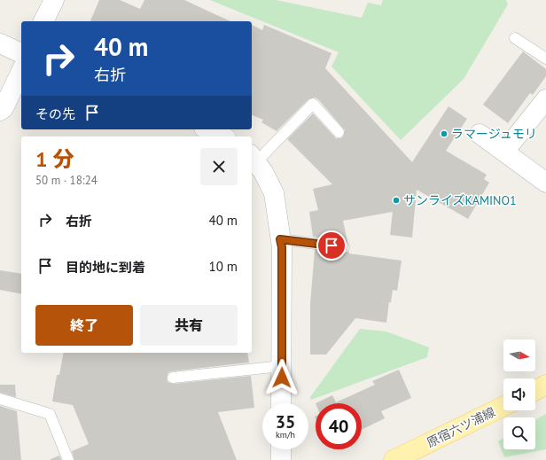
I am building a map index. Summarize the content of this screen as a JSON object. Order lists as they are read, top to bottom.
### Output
{
  "streets": {
    "main road": ["原宿六ツ浦線"]
  },
  "places": ["ラマージュモリ", "サンライズKAMINO1"],
  "north": "right",
  "page": {
    "turn": ["40 m", "右折"],
    "then": "その先",
    "heading": ["1 分", "50 m · 18:24"],
    "list": [
      {
        "name": "右折",
        "value": "40 m"
      },
      {
        "name": "目的地に到着",
        "value": "10 m"
      }
    ],
    "buttons": ["終了", "共有"],
    "speed": "35 km/h",
    "limit": "40"
  }
}
